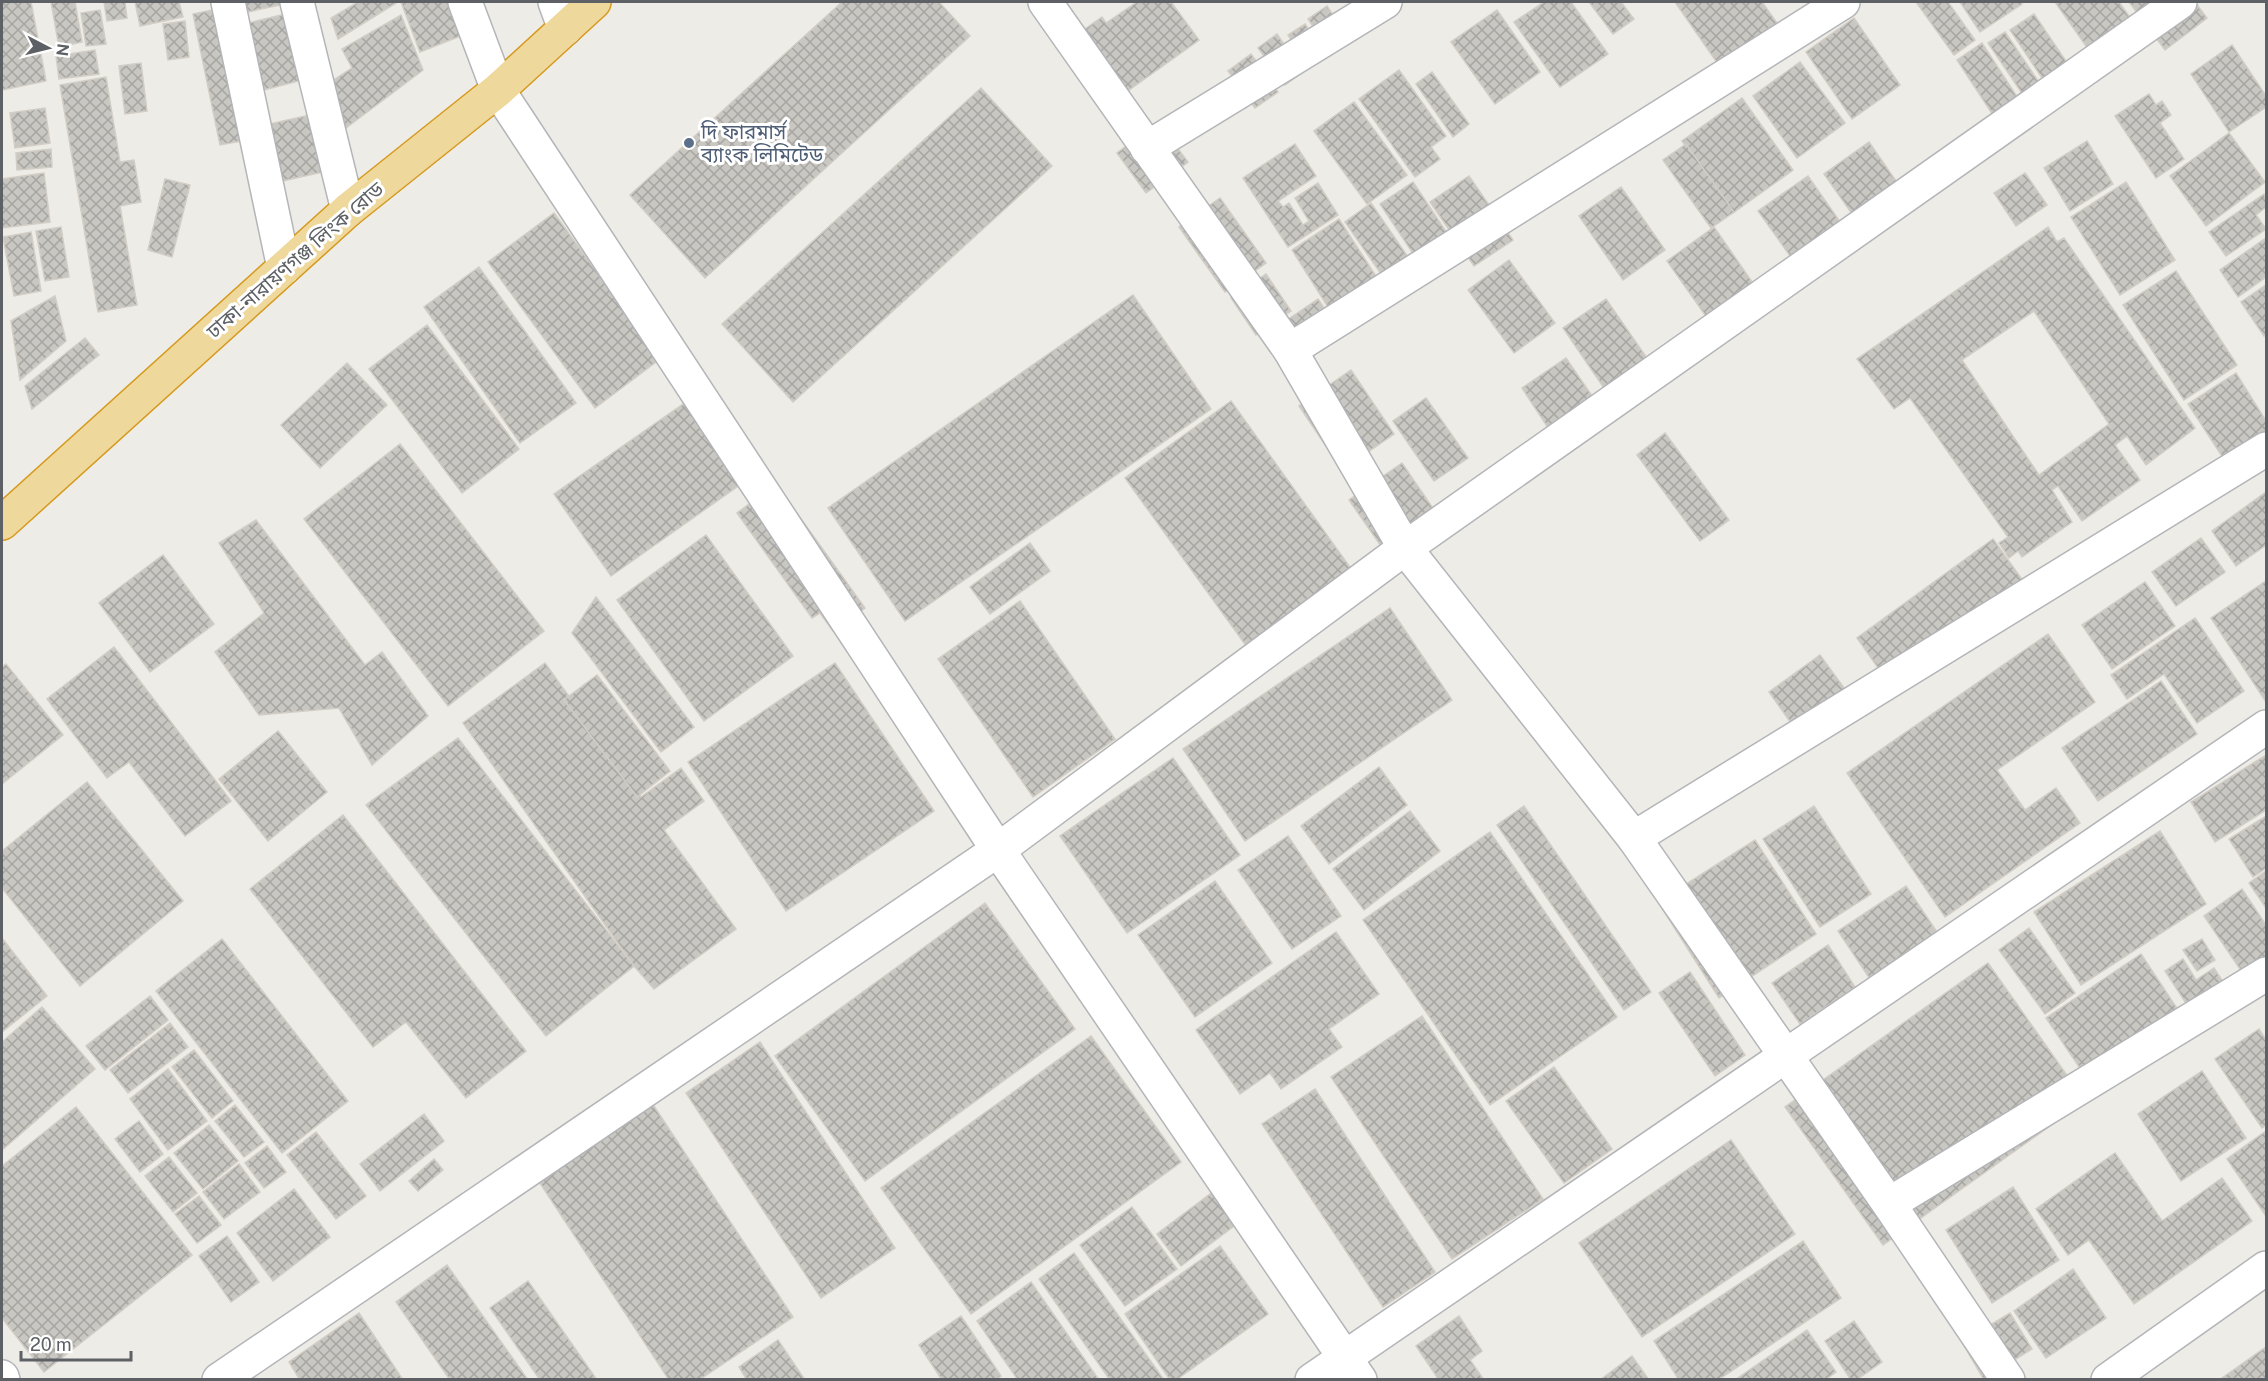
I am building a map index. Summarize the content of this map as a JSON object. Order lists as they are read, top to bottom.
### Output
{
  "streets": {
    "highway": ["ঢাকা-নারায়ণগঞ্জ লিংক রোড"]
  },
  "places": ["দি ফারমার্স ব্যাংক লিমিটেড"],
  "scale_bar": "20 m",
  "north": "right"
}
